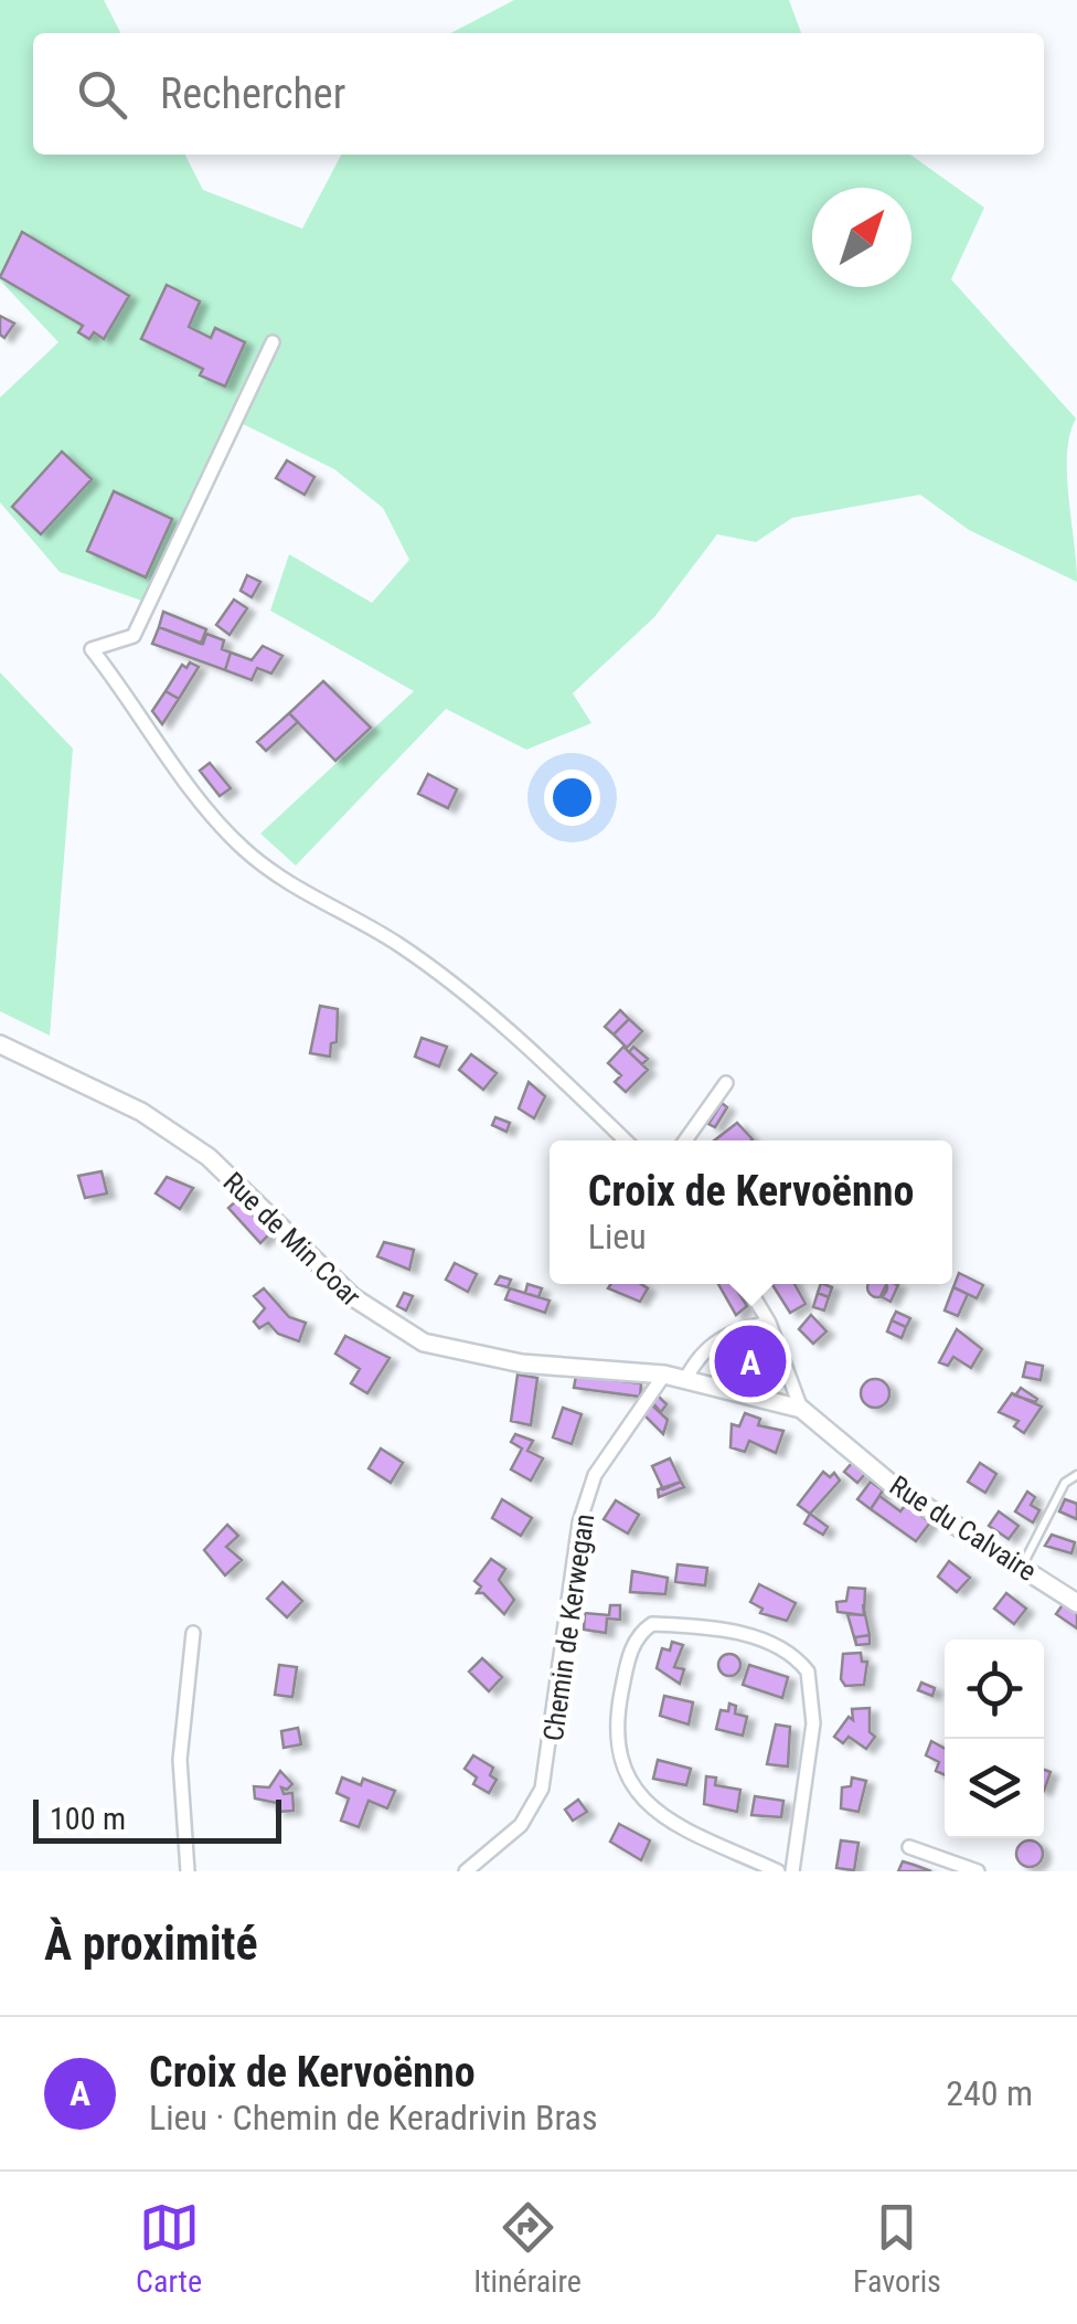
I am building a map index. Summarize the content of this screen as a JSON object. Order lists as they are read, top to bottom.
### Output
{
  "streets": {
    "street": ["Rue de Min Coar", "Rue du Calvaire", "Chemin de Kerwegan"]
  },
  "crossings": [
    ["Rue de Min Coar", "Rue du Calvaire"],
    ["Rue de Min Coar", "Chemin de Kerwegan"]
  ],
  "scale_bar": "100 m",
  "north": "top right",
  "page": {
    "search": "Rechercher",
    "popup": ["Croix de Kervoënno", "Lieu"],
    "pins": "A",
    "scale": "100 m",
    "heading": "À proximité",
    "list": [
      {
        "mark": "A",
        "name": "Croix de Kervoënno",
        "note": "Lieu · Chemin de Keradrivin Bras",
        "value": "240 m"
      }
    ],
    "nav": ["Carte", "Itinéraire", "Favoris"]
  }
}
